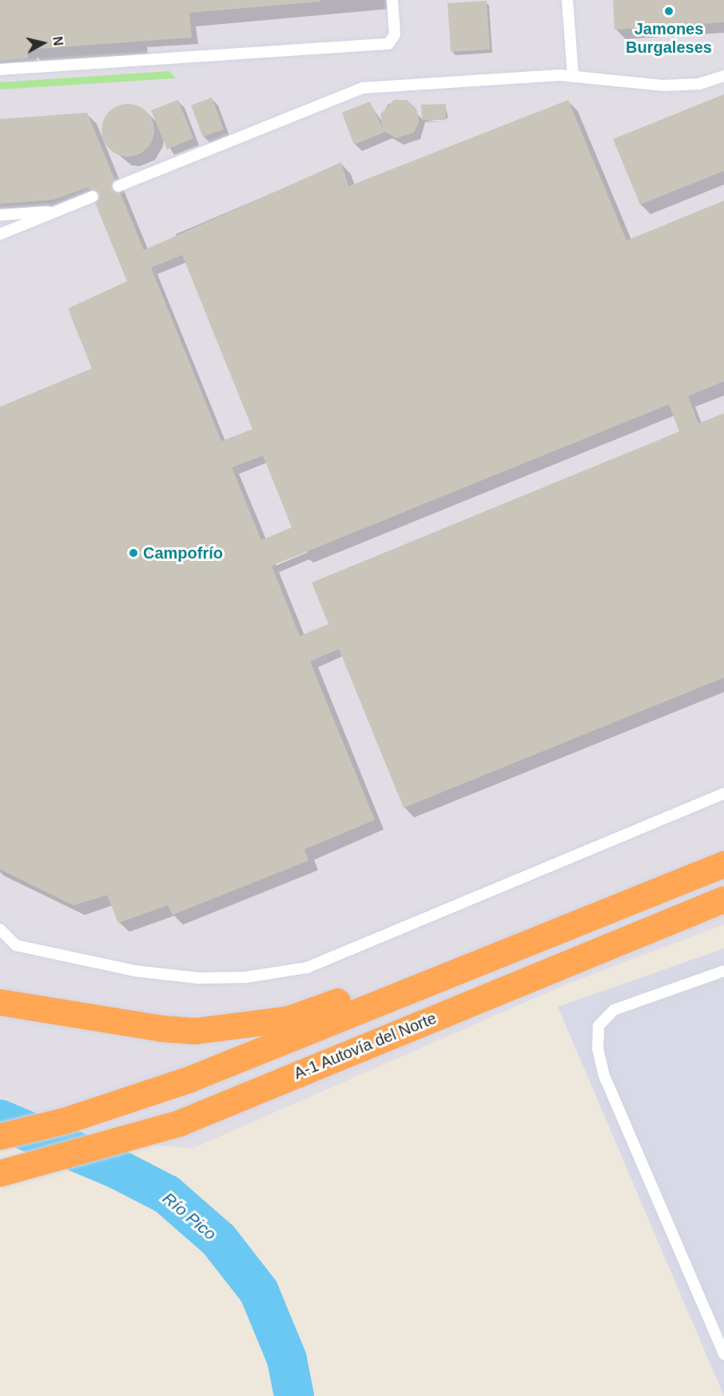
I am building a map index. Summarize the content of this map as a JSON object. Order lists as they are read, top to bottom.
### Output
{
  "streets": {
    "highway": ["A-1 Autovía del Norte"]
  },
  "water": ["Río Pico"],
  "places": ["Jamones Burgaleses", "Campofrío"],
  "north": "right"
}
